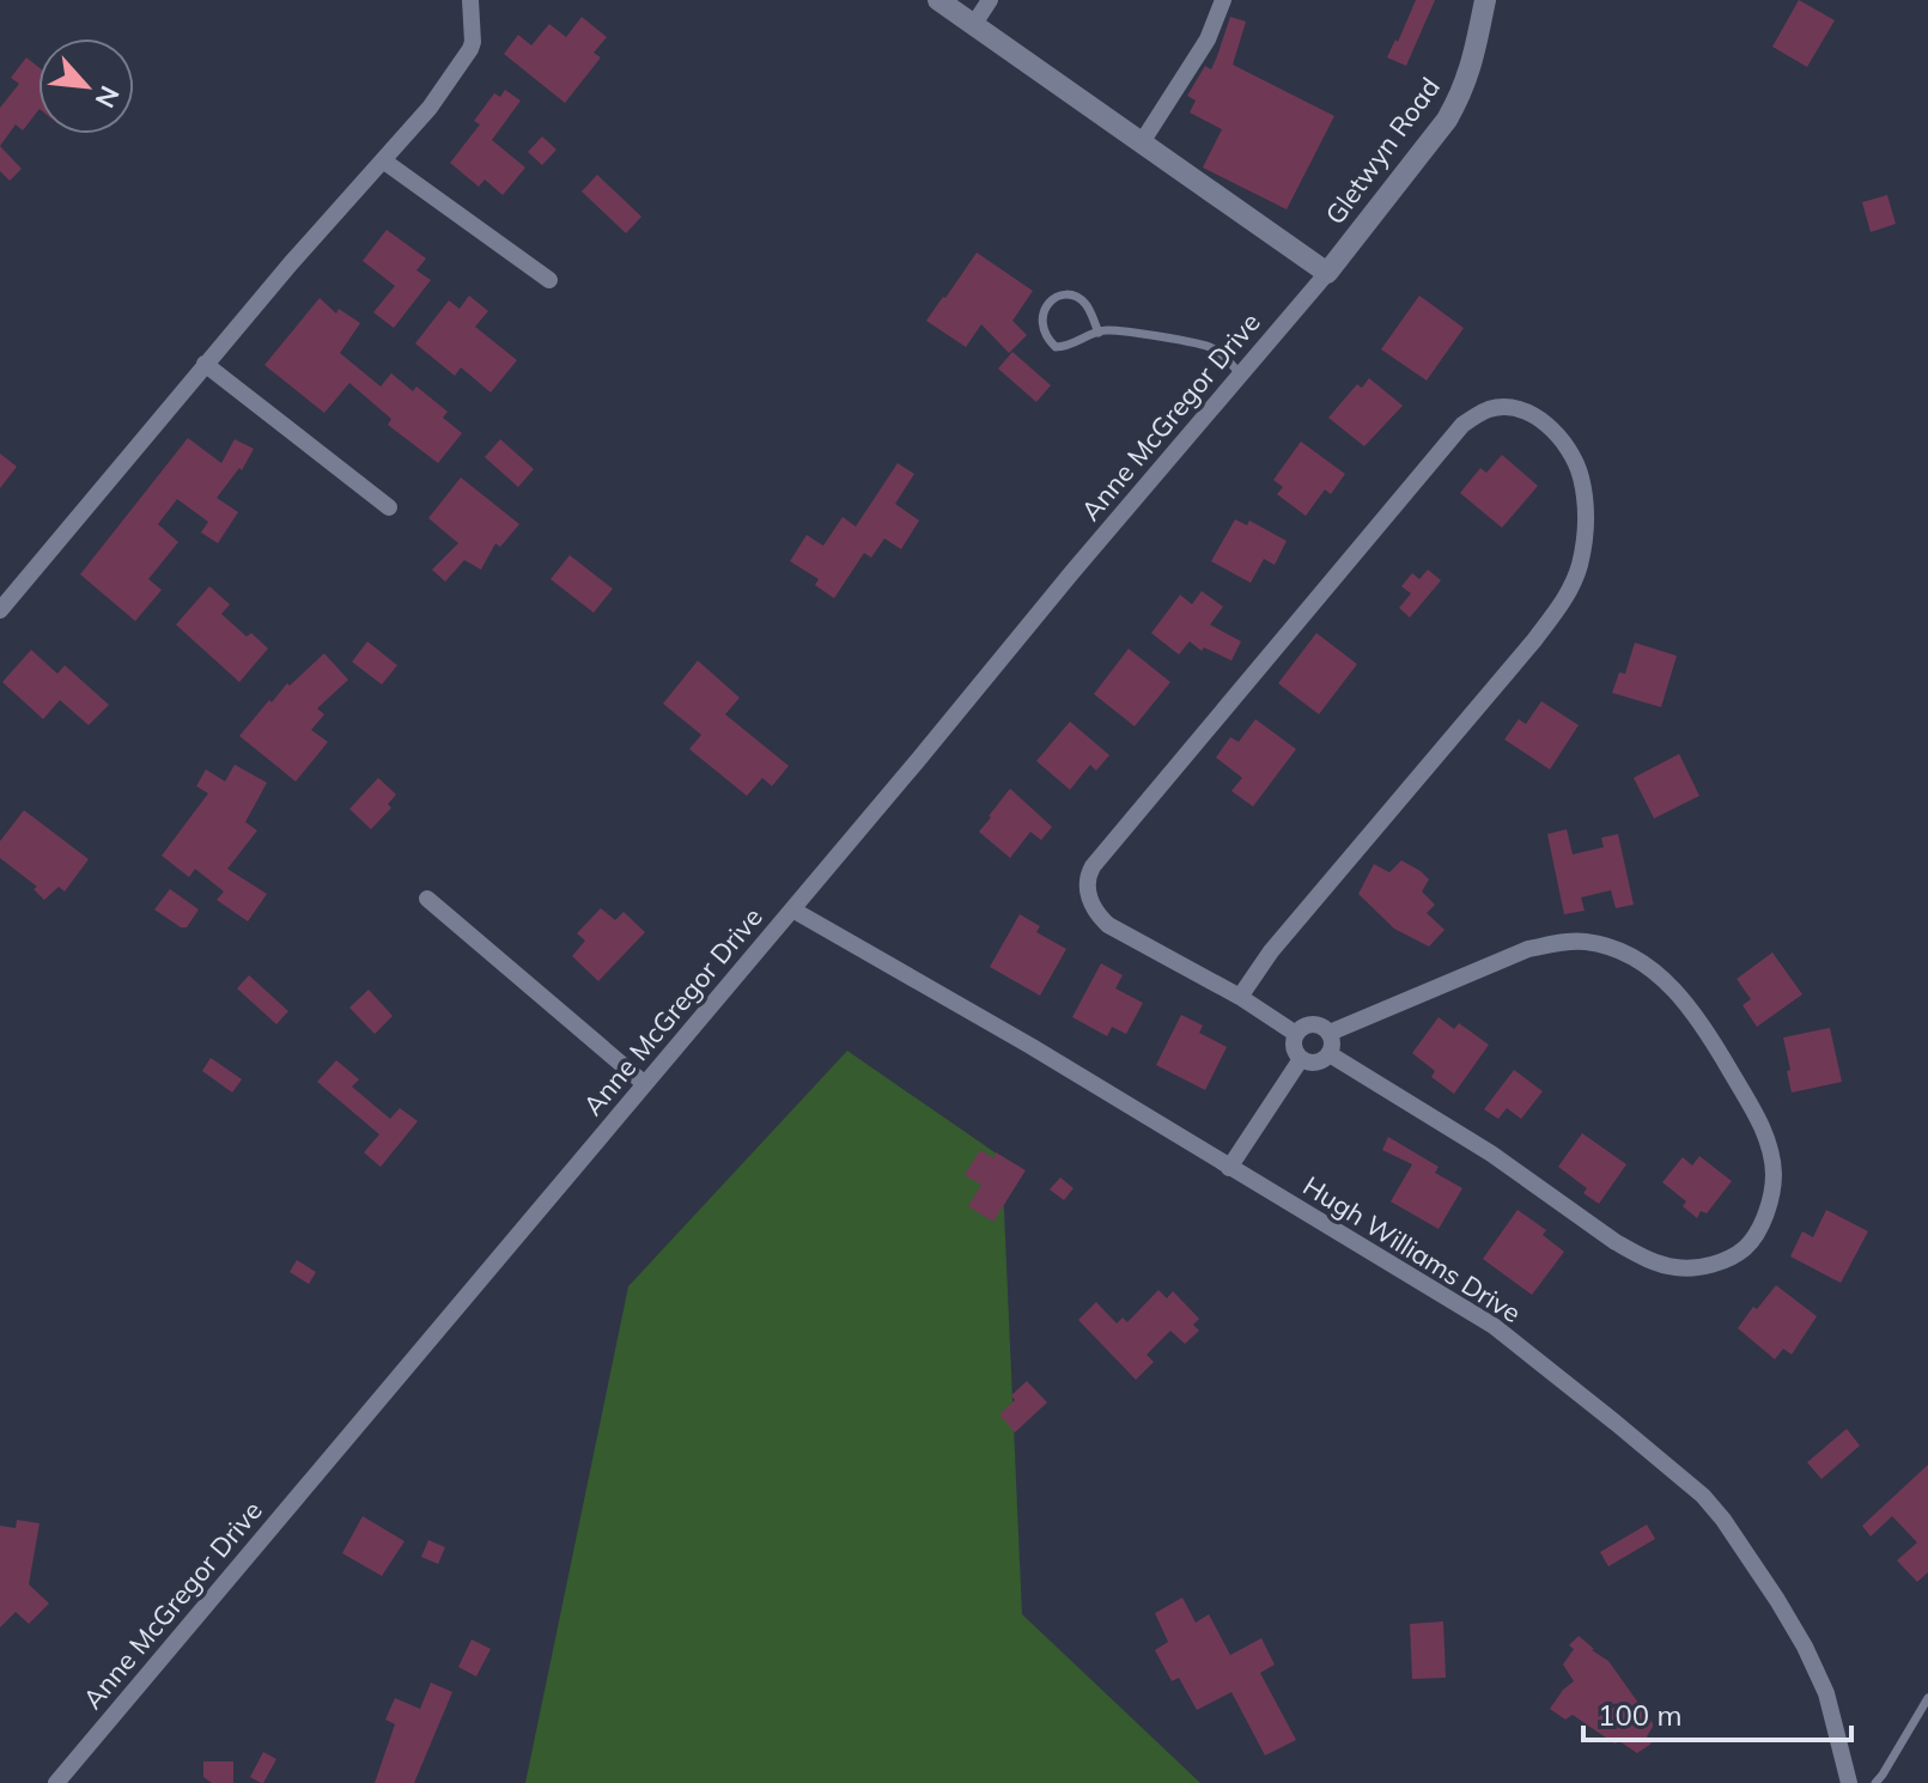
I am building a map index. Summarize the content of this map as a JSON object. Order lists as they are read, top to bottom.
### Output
{
  "streets": {
    "street": ["Gletwyn Road", "Anne McGregor Drive", "Hugh Williams Drive"]
  },
  "crossings": [
    ["Gletwyn Road", "Anne McGregor Drive"],
    ["Anne McGregor Drive", "Hugh Williams Drive"]
  ],
  "scale_bar": "100 m",
  "north": "bottom right"
}
